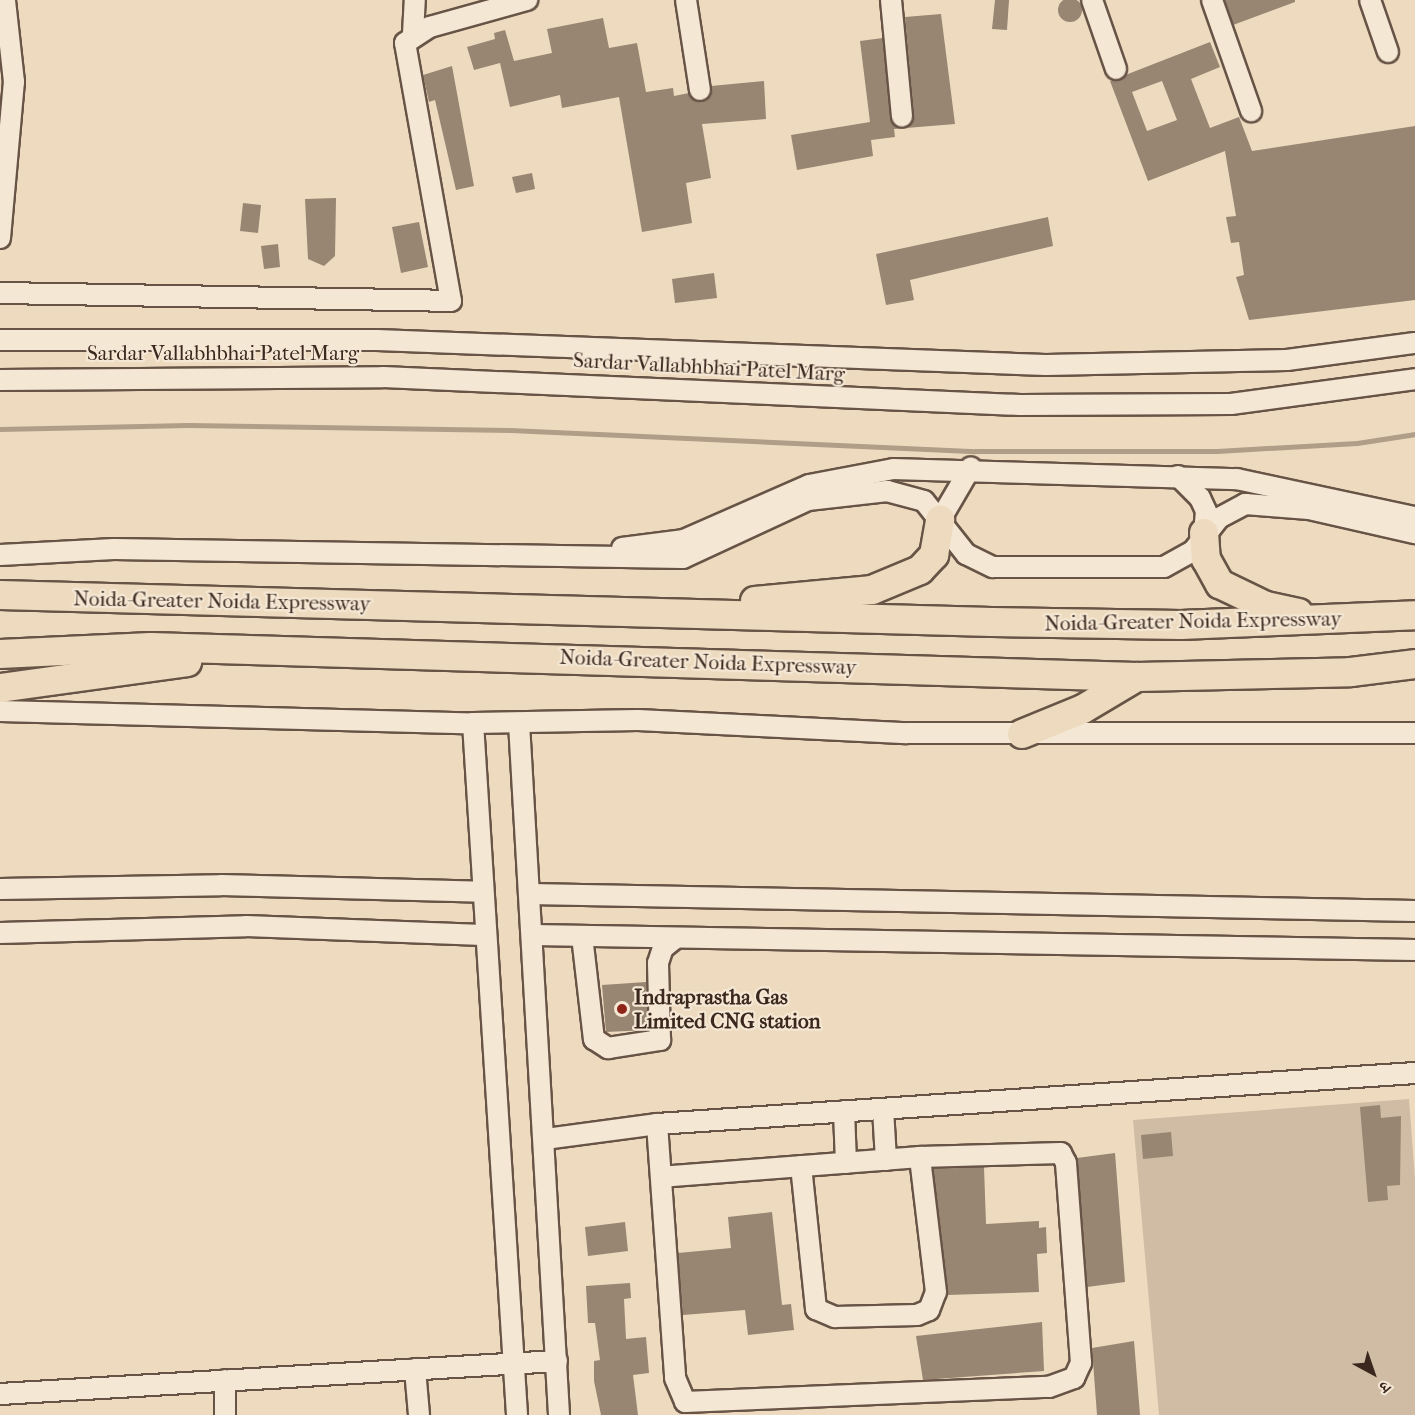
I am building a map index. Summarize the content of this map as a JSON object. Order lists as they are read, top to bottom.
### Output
{
  "streets": {
    "highway": ["Noida-Greater Noida Expressway"],
    "street": ["Sardar Vallabhbhai Patel Marg"]
  },
  "places": ["Indraprastha Gas Limited CNG station"],
  "north": "bottom right"
}
